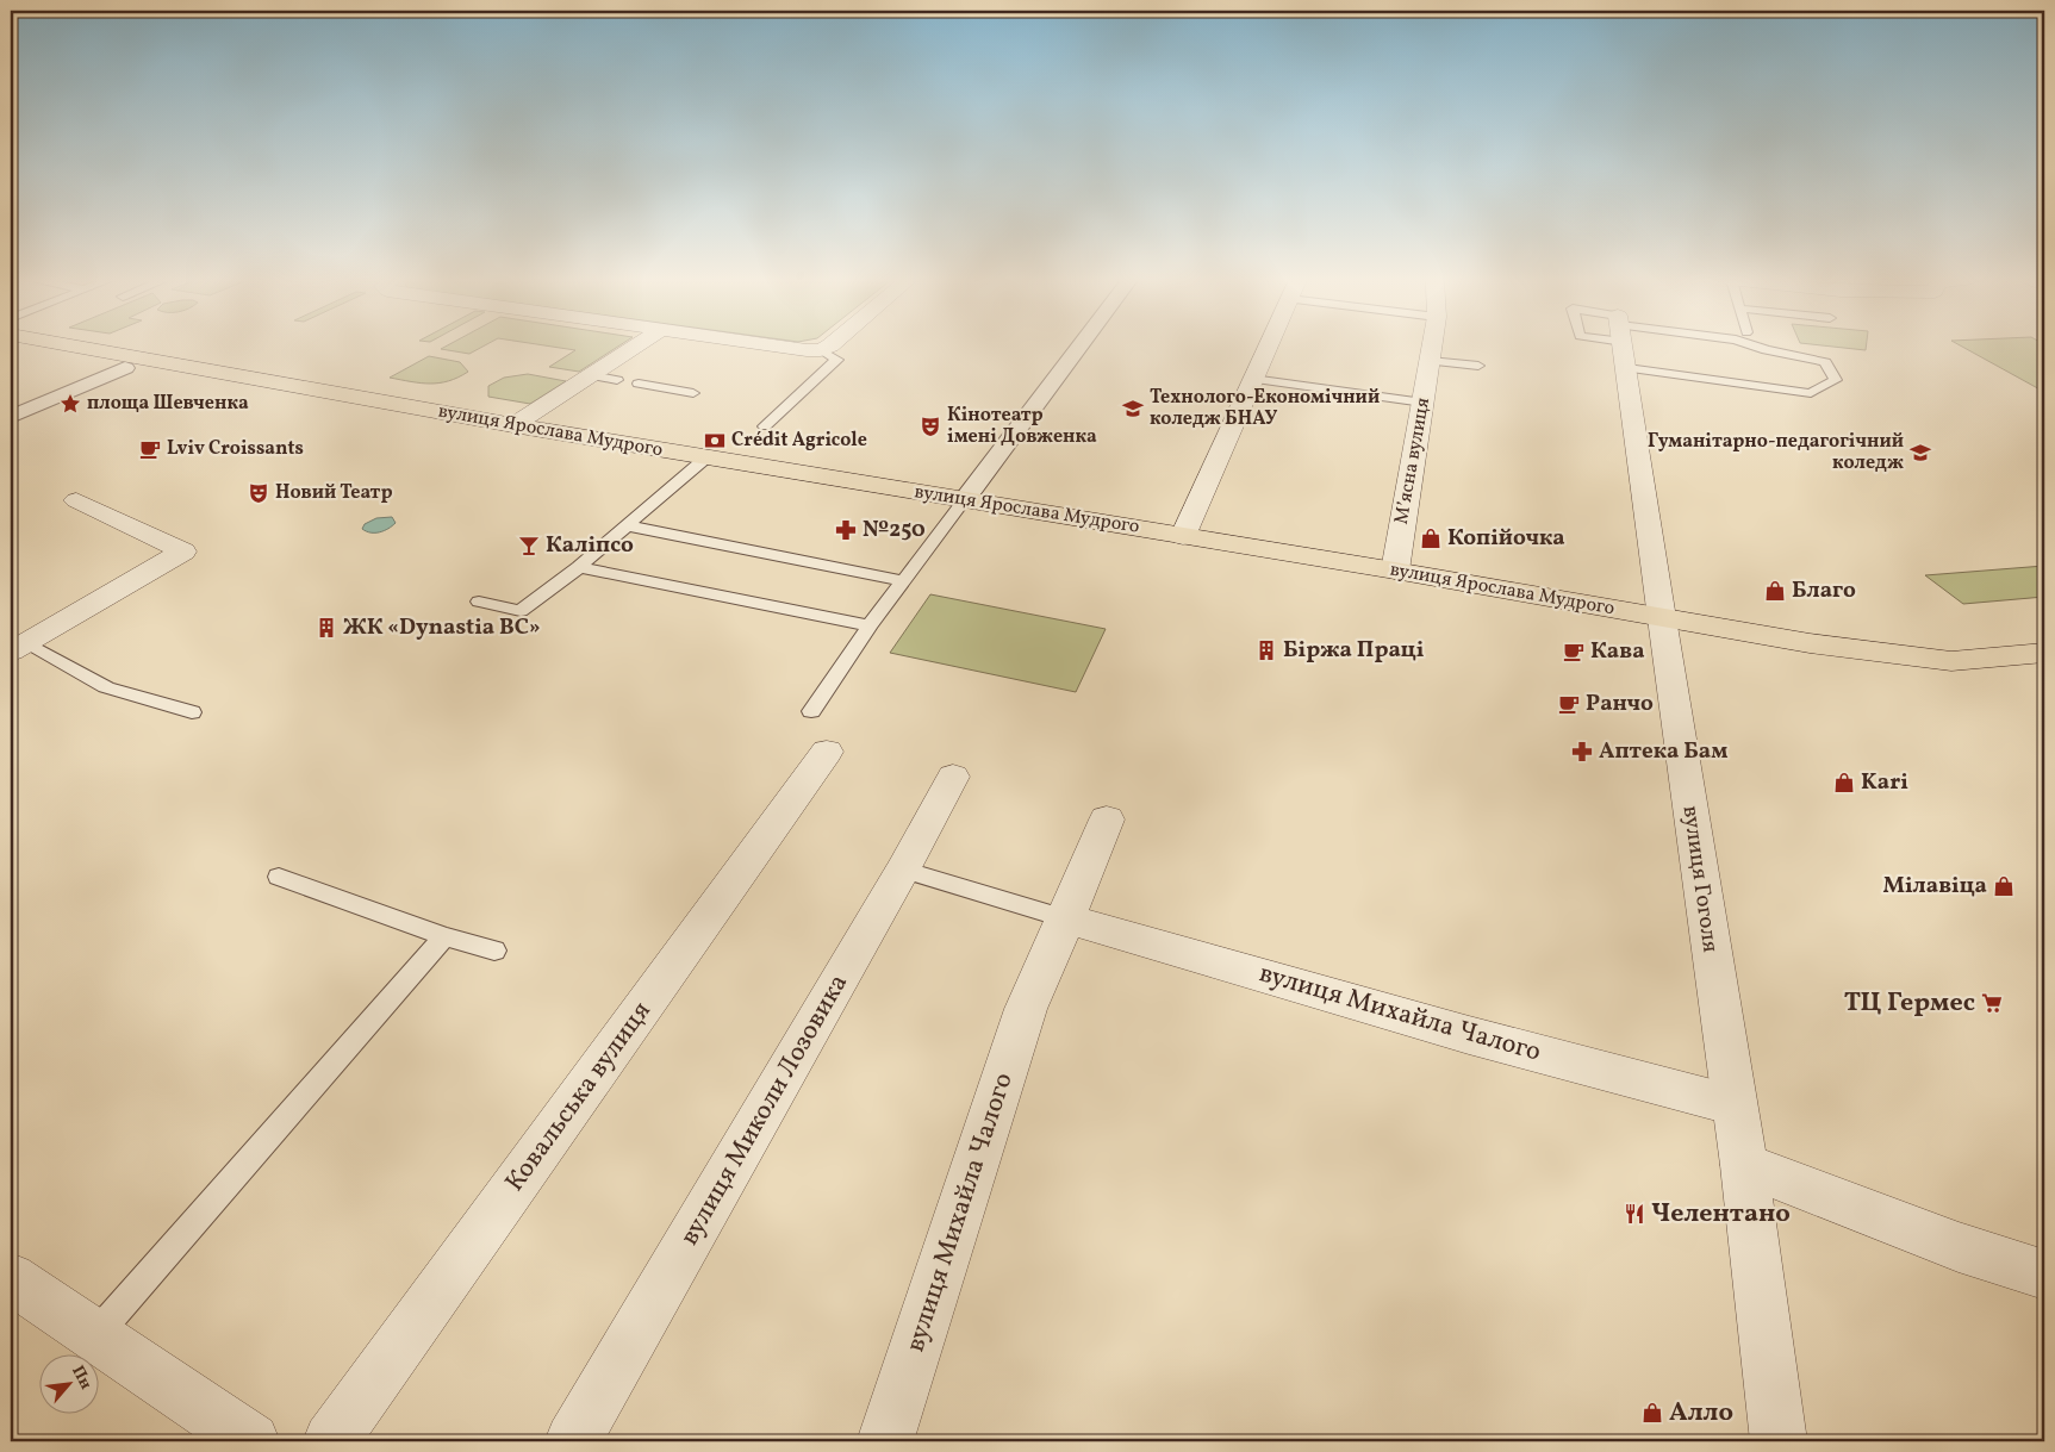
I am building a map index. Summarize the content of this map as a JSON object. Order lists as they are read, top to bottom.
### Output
{
  "streets": {
    "main road": ["вулиця Ярослава Мудрого"],
    "street": [
      "Мʼясна вулиця",
      "вулиця Гоголя",
      "вулиця Михайла Чалого",
      "Ковальська вулиця",
      "вулиця Миколи Лозовика"
    ]
  },
  "crossings": [
    ["вулиця Ярослава Мудрого", "Мʼясна вулиця"],
    ["вулиця Ярослава Мудрого", "вулиця Гоголя"],
    ["вулиця Гоголя", "вулиця Михайла Чалого"]
  ],
  "places": {
    "place": ["площа Шевченка"],
    "school or university": ["Технолого-Економічний коледж БНАУ", "Гуманітарно-педагогічний коледж"],
    "theatre": ["Кінотеатр імені Довженка", "Новий Театр"],
    "bank": ["Crédit Agricole"],
    "cafe": ["Lviv Croissants", "Кава", "Ранчо"],
    "pharmacy": ["№250", "Аптека Бам"],
    "shop": [
      "Копійочка",
      "Благо",
      "Kari",
      "Мілавіца",
      "Алло"
    ],
    "bar": ["Каліпсо"],
    "building": ["ЖК «Dynastia BC»", "Біржа Праці"],
    "supermarket": ["ТЦ Гермес"],
    "restaurant": ["Челентано"]
  },
  "north": "top right"
}
